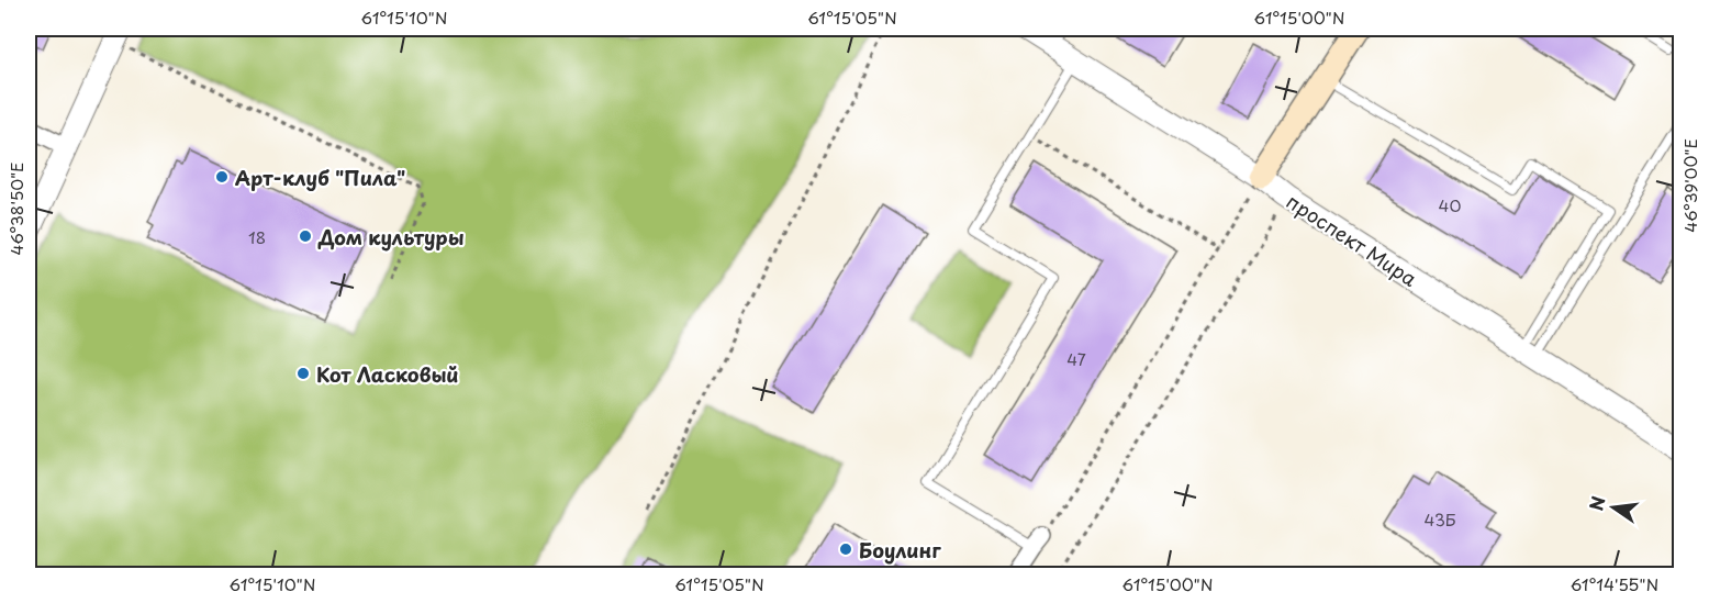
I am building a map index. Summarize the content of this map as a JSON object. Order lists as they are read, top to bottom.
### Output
{
  "streets": {
    "street": ["проспект Мира"]
  },
  "places": [
    "Арт-клуб \"Пила\"",
    "Дом культуры",
    "Кот Ласковый",
    "Боулинг"
  ],
  "house_numbers": [
    "40",
    "18",
    "47",
    "43Б"
  ],
  "north": "left",
  "coordinates": [
    "61°15'10\"N",
    "61°15'05\"N",
    "61°15'00\"N",
    "46°39'00\"E",
    "46°38'50\"E",
    "61°14'55\"N"
  ]
}
